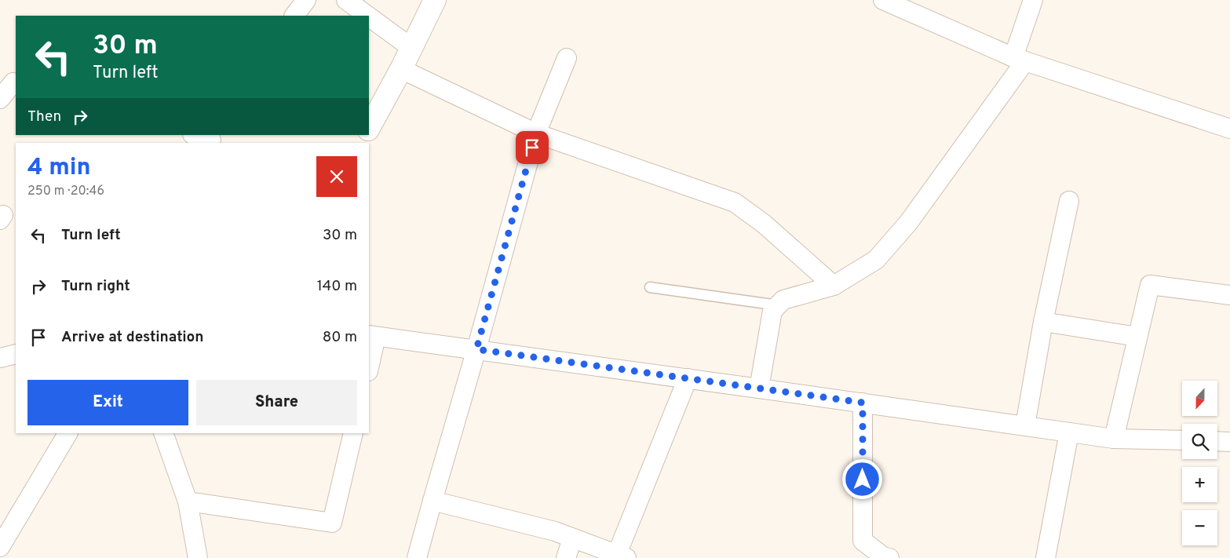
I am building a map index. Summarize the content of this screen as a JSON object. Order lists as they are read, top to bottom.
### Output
{
  "north": "bottom",
  "page": {
    "turn": ["30 m", "Turn left"],
    "then": "Then",
    "heading": ["4 min", "250 m · 20:46"],
    "list": [
      {
        "name": "Turn left",
        "value": "30 m"
      },
      {
        "name": "Turn right",
        "value": "140 m"
      },
      {
        "name": "Arrive at destination",
        "value": "80 m"
      }
    ],
    "buttons": ["Exit", "Share"],
    "map_buttons": ["+", "−"]
  }
}
